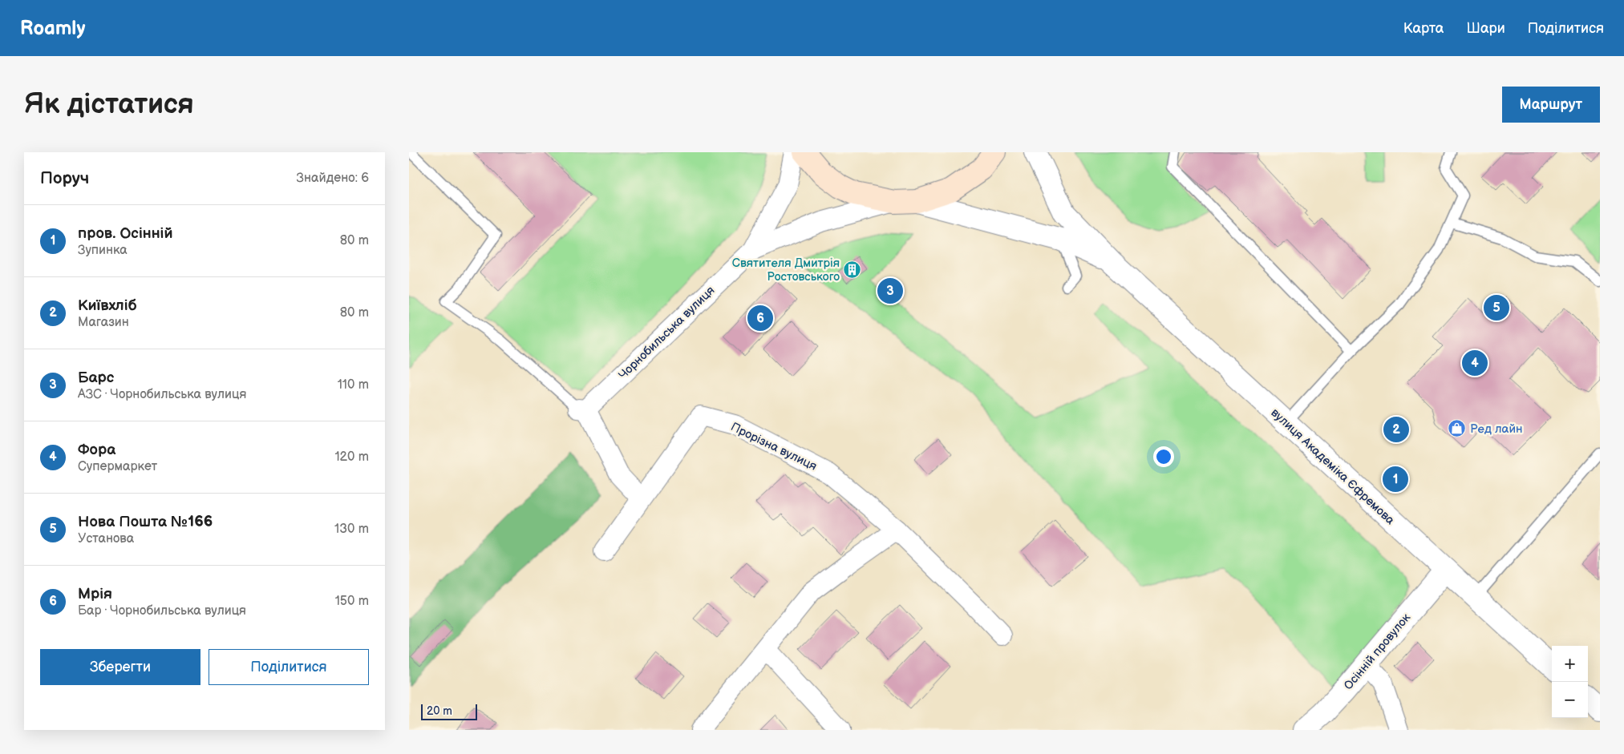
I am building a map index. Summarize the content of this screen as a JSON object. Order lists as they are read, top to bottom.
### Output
{
  "streets": {
    "street": [
      "Чорнобильська вулиця",
      "Прорізна вулиця",
      "вулиця Академіка Єфремова",
      "Осінній провулок"
    ]
  },
  "crossings": [
    ["вулиця Академіка Єфремова", "Осінній провулок"]
  ],
  "places": {
    "building": ["Святителя Дмитрія Ростовського"],
    "shop": ["Ред лайн"]
  },
  "scale_bar": "20 m",
  "page": {
    "header": "Roamly",
    "nav": ["Карта", "Шари", "Поділитися"],
    "buttons": [
      "Маршрут",
      ["Зберегти", "Поділитися"]
    ],
    "title": "Як дістатися",
    "heading": ["Поруч", "Знайдено: 6"],
    "list": [
      {
        "mark": "1",
        "name": "пров. Осінній",
        "note": "Зупинка",
        "value": "80 m"
      },
      {
        "mark": "2",
        "name": "Київхліб",
        "note": "Магазин",
        "value": "80 m"
      },
      {
        "mark": "3",
        "name": "Барс",
        "note": "АЗС · Чорнобильська вулиця",
        "value": "110 m"
      },
      {
        "mark": "4",
        "name": "Фора",
        "note": "Супермаркет",
        "value": "120 m"
      },
      {
        "mark": "5",
        "name": "Нова Пошта №166",
        "note": "Установа",
        "value": "130 m"
      },
      {
        "mark": "6",
        "name": "Мрія",
        "note": "Бар · Чорнобильська вулиця",
        "value": "150 m"
      }
    ],
    "pins": [
      "3",
      "5",
      "6",
      "4",
      "2",
      "1"
    ],
    "map_buttons": ["+", "−"],
    "scale": "20 m"
  }
}
